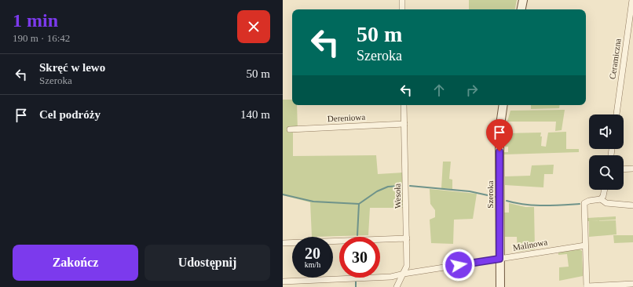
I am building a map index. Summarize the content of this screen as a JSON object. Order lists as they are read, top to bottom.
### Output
{
  "streets": {
    "street": [
      "Ceramiczna",
      "Dereniowa",
      "Szeroka",
      "Wesoła",
      "Malinowa"
    ]
  },
  "crossings": [
    ["Dereniowa", "Wesoła"],
    ["Szeroka", "Malinowa"],
    ["Wesoła", "Malinowa"]
  ],
  "page": {
    "heading": ["1 min", "190 m · 16:42"],
    "turn": ["50 m", "Szeroka"],
    "list": [
      {
        "name": "Skręć w lewo",
        "note": "Szeroka",
        "value": "50 m"
      },
      {
        "name": "Cel podróży",
        "value": "140 m"
      }
    ],
    "speed": "20 km/h",
    "limit": "30",
    "buttons": ["Zakończ", "Udostępnij"]
  }
}
